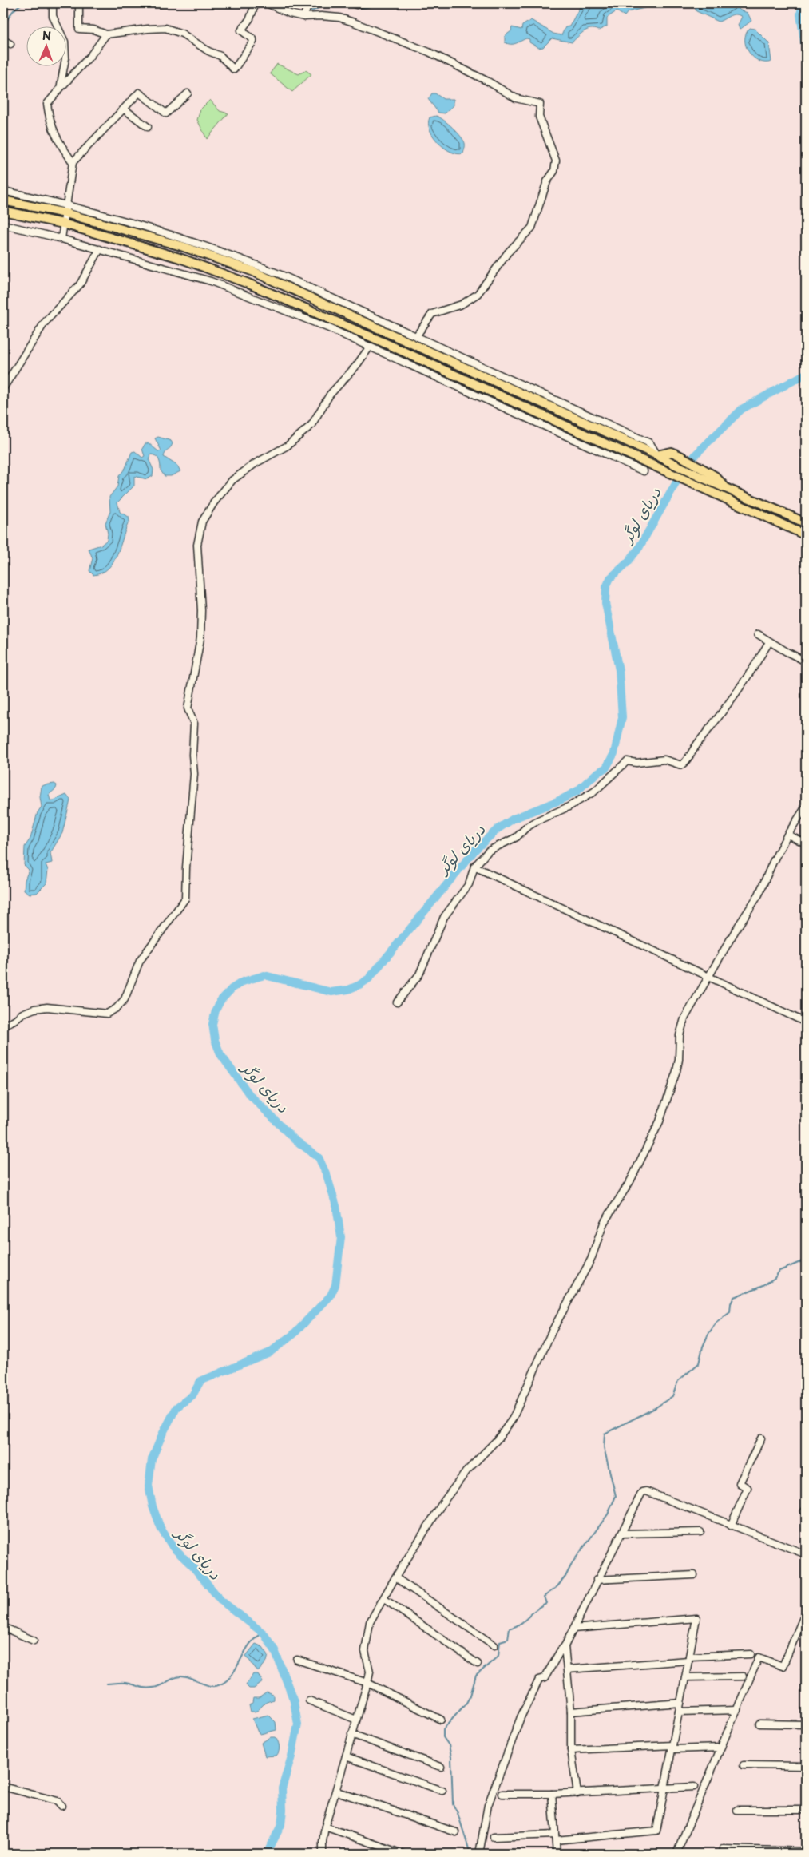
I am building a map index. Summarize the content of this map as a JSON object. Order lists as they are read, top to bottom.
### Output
{
  "water": ["دریای لوگر"],
  "north": "top"
}
